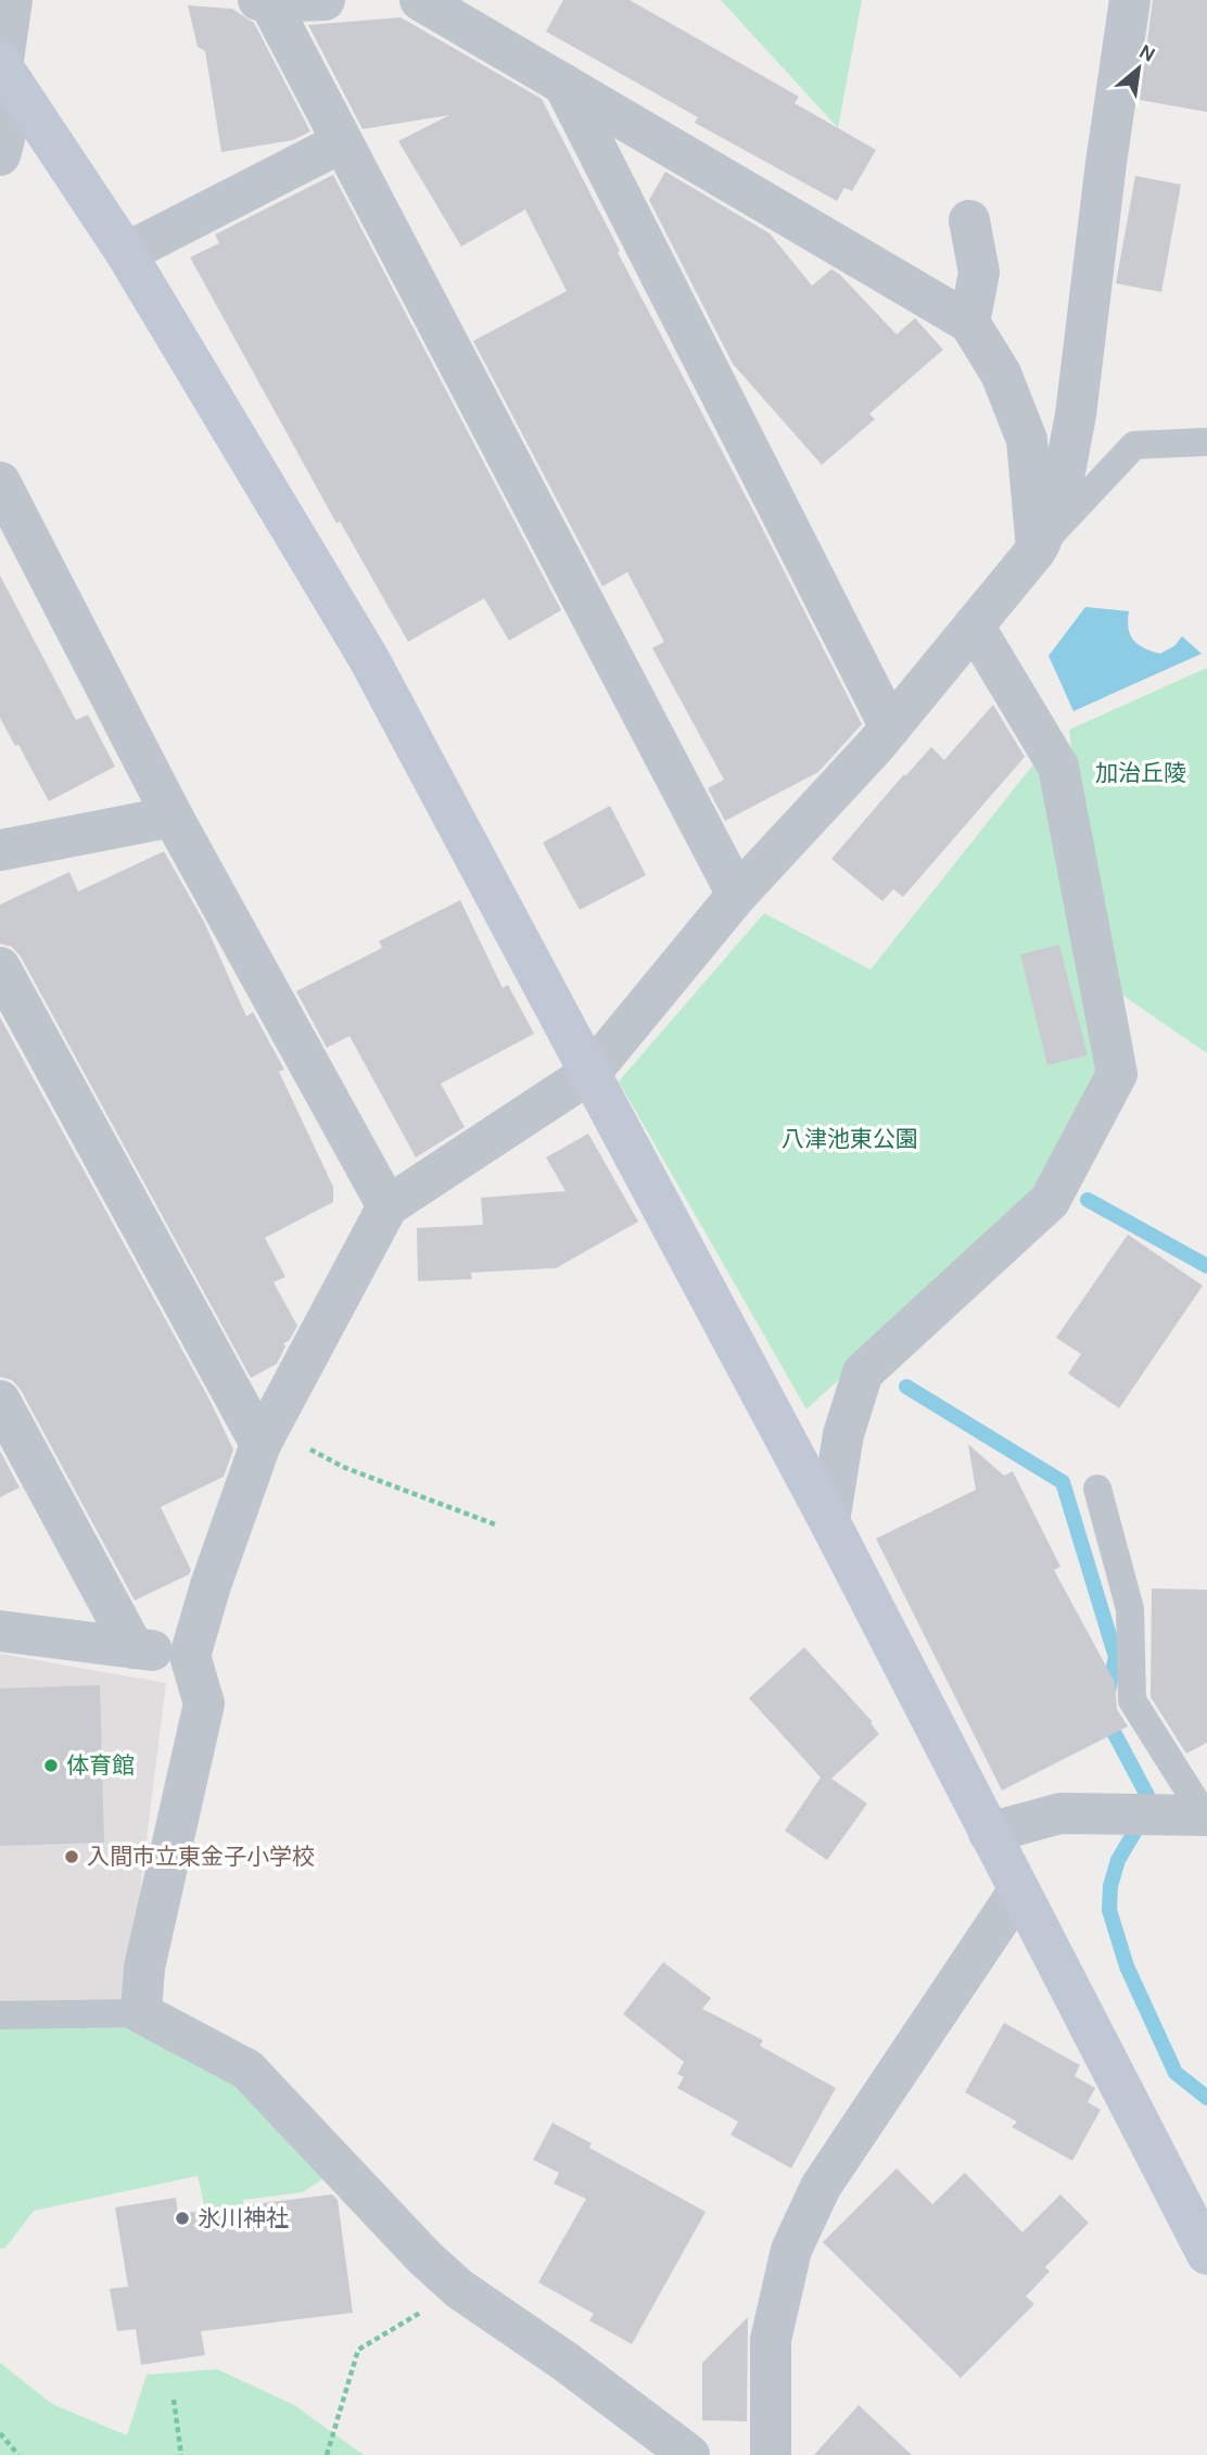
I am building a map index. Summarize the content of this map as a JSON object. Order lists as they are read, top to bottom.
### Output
{
  "parks": ["加治丘陵", "八津池東公園"],
  "places": ["体育館", "入間市立東金子小学校", "氷川神社"],
  "north": "top right"
}
